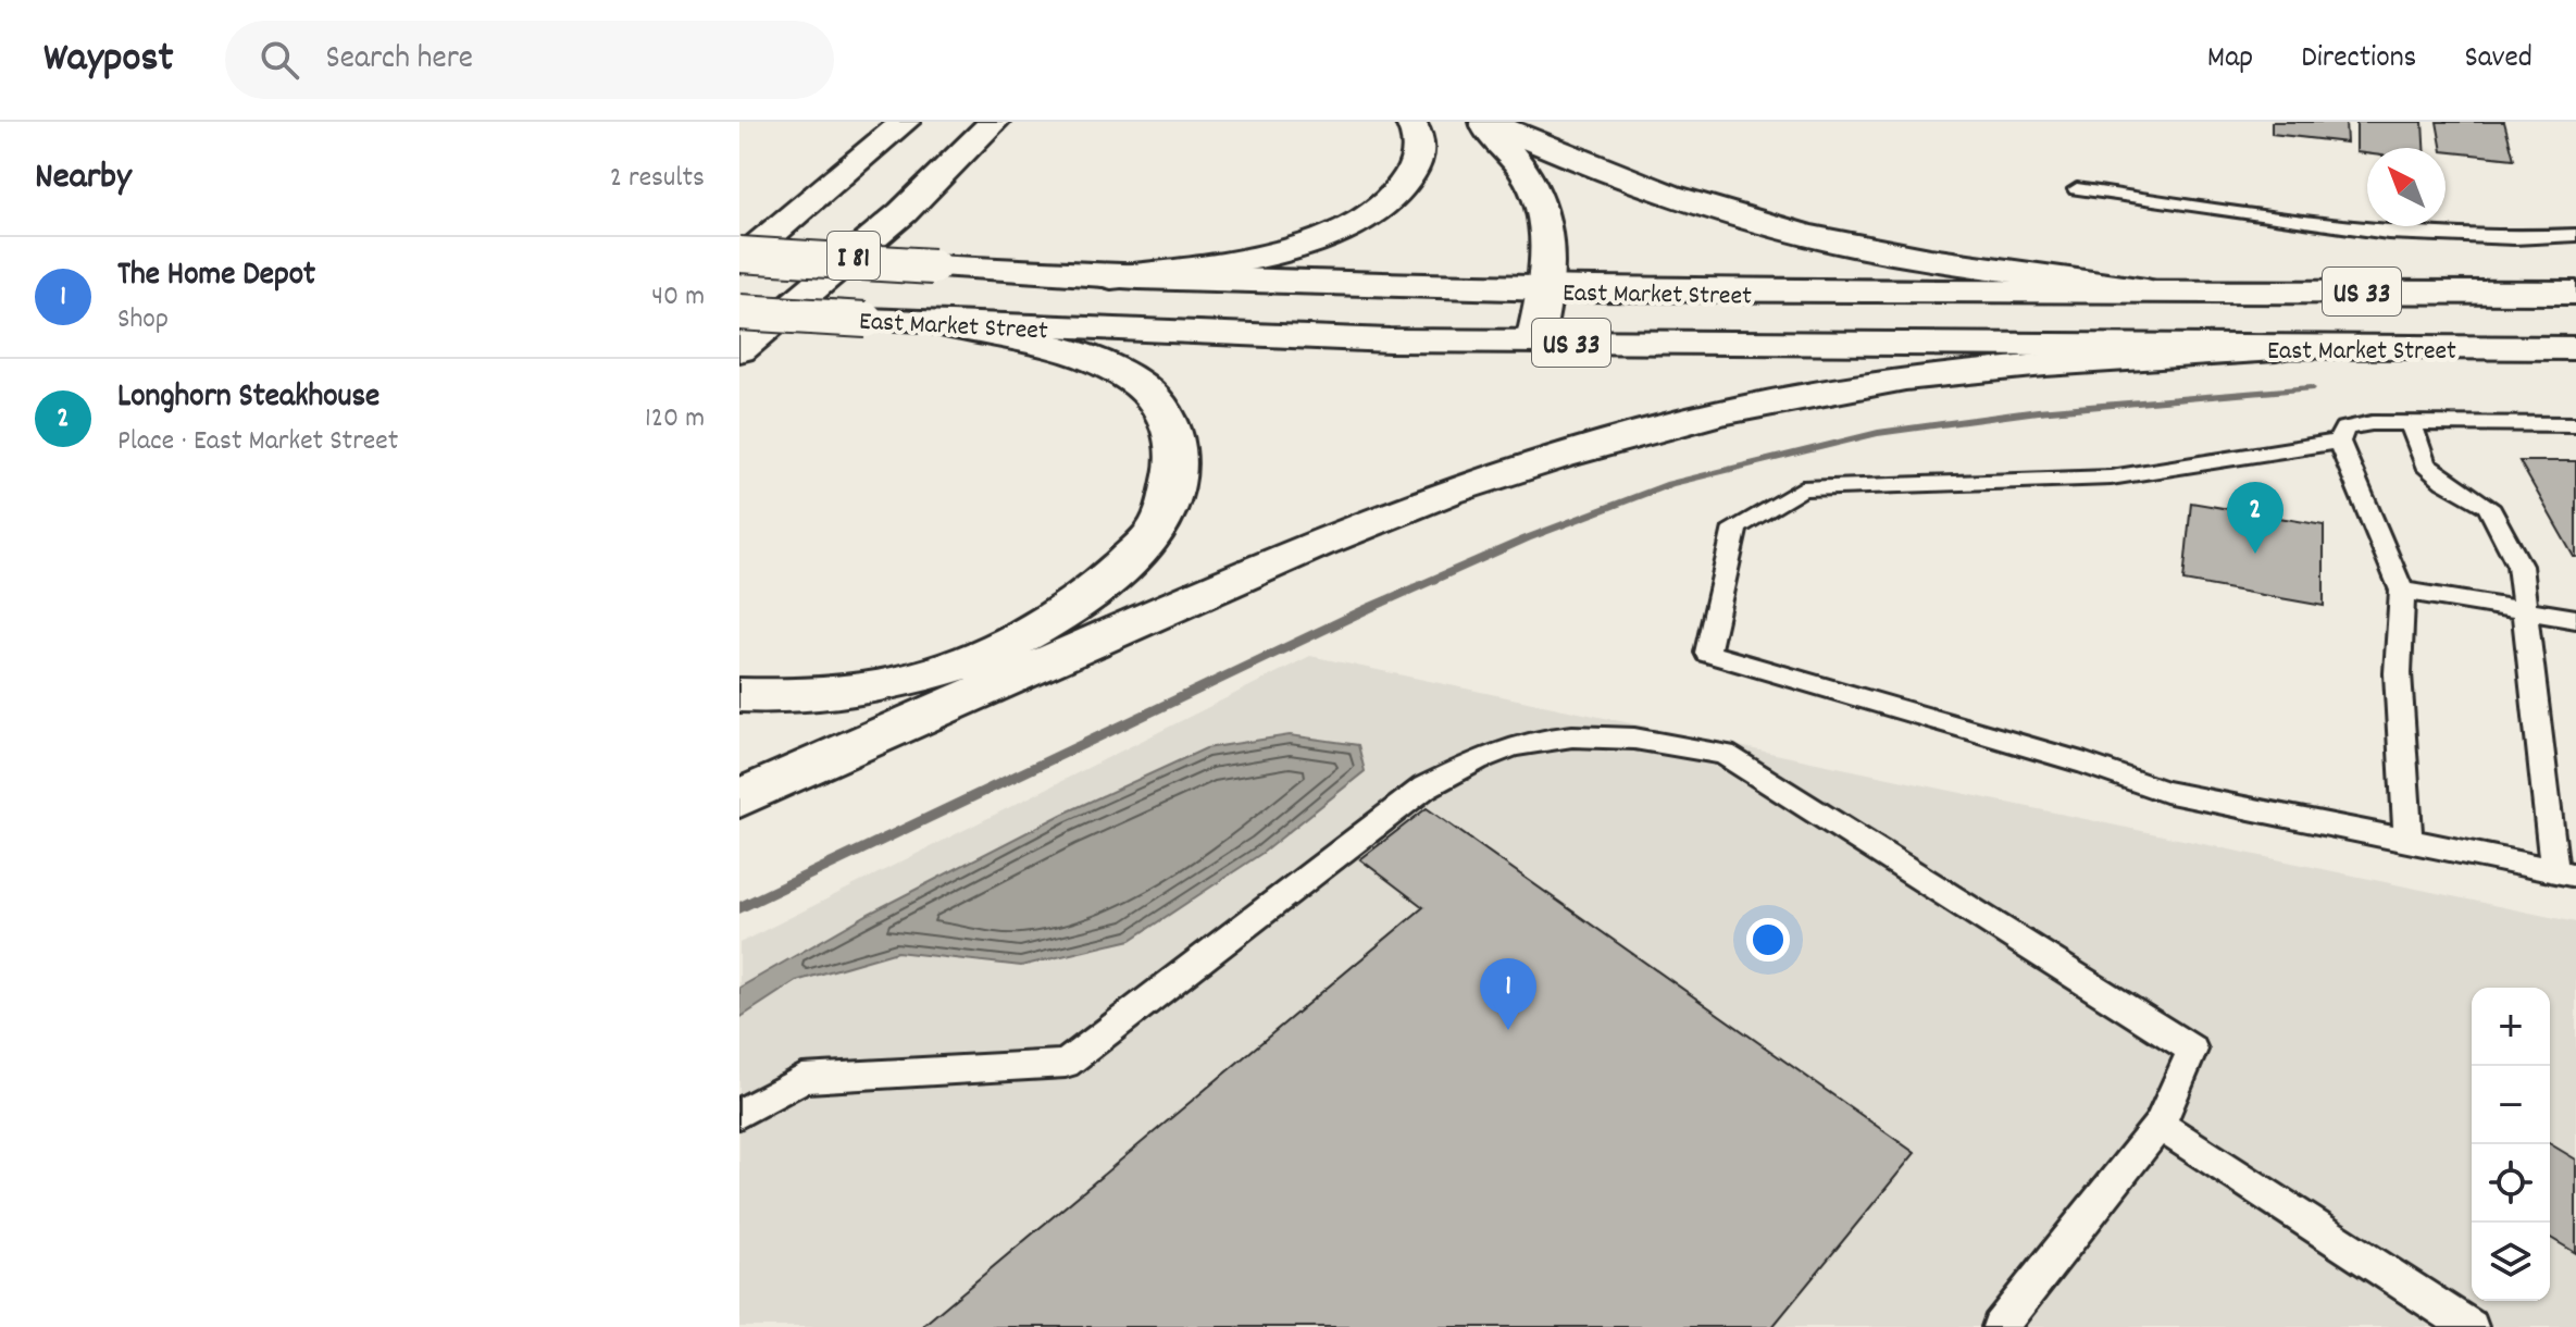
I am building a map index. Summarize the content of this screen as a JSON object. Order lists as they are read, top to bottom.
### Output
{
  "streets": {
    "highway": ["I 81", "US 33", "East Market Street"]
  },
  "north": "top left",
  "page": {
    "header": "Waypost",
    "search": "Search here",
    "nav": ["Map", "Directions", "Saved"],
    "heading": ["Nearby", "2 results"],
    "list": [
      {
        "mark": "1",
        "name": "The Home Depot",
        "note": "Shop",
        "value": "40 m"
      },
      {
        "mark": "2",
        "name": "Longhorn Steakhouse",
        "note": "Place · East Market Street",
        "value": "120 m"
      }
    ],
    "pins": ["2", "1"],
    "map_buttons": ["+", "−"]
  }
}
